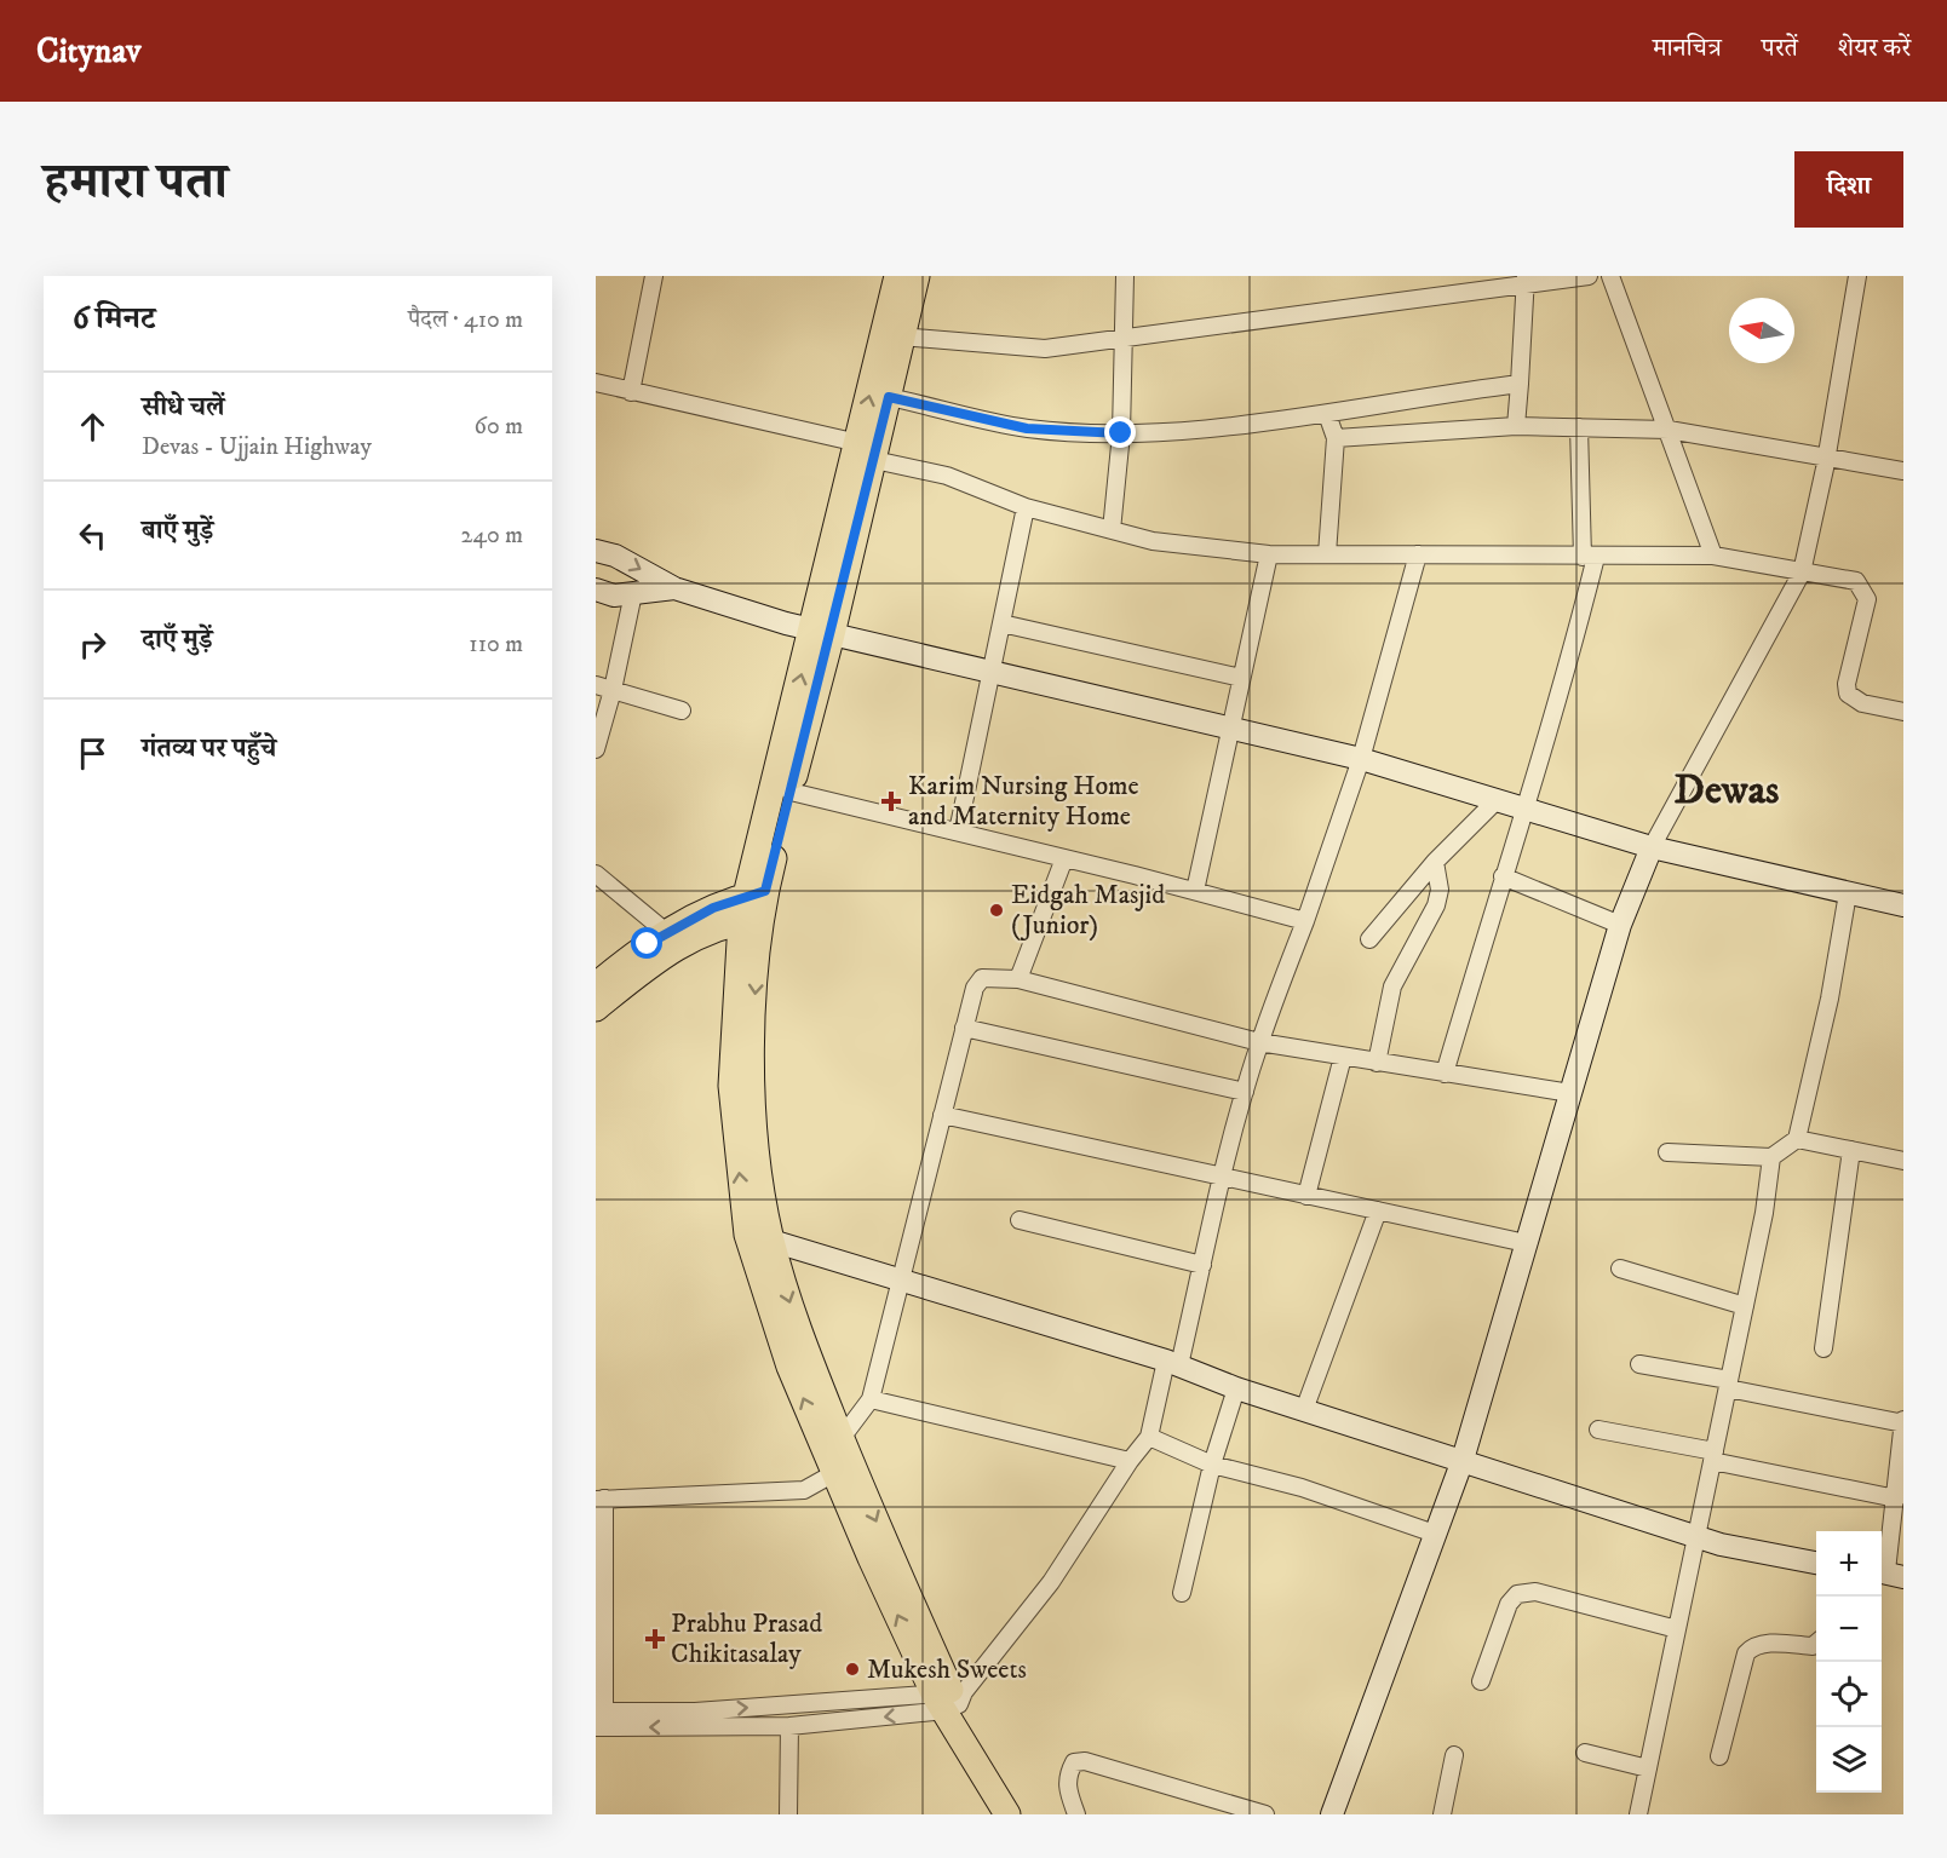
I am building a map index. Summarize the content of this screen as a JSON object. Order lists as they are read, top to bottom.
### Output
{
  "districts": ["Dewas"],
  "places": {
    "health": ["Karim Nursing Home and Maternity Home", "Prabhu Prasad Chikitasalay"],
    "other": ["Eidgah Masjid (Junior)", "Mukesh Sweets"]
  },
  "north": "left",
  "page": {
    "header": "Citynav",
    "nav": ["मानचित्र", "परतें", "शेयर करें"],
    "title": "हमारा पता",
    "buttons": "दिशा",
    "heading": ["6 मिनट", "पैदल · 410 m"],
    "list": [
      ["सीधे चलें", "Devas - Ujjain Highway", "60 m"],
      ["बाएँ मुड़ें", "240 m"],
      ["दाएँ मुड़ें", "110 m"],
      "गंतव्य पर पहुँचे"
    ],
    "map_buttons": ["+", "−"]
  }
}
